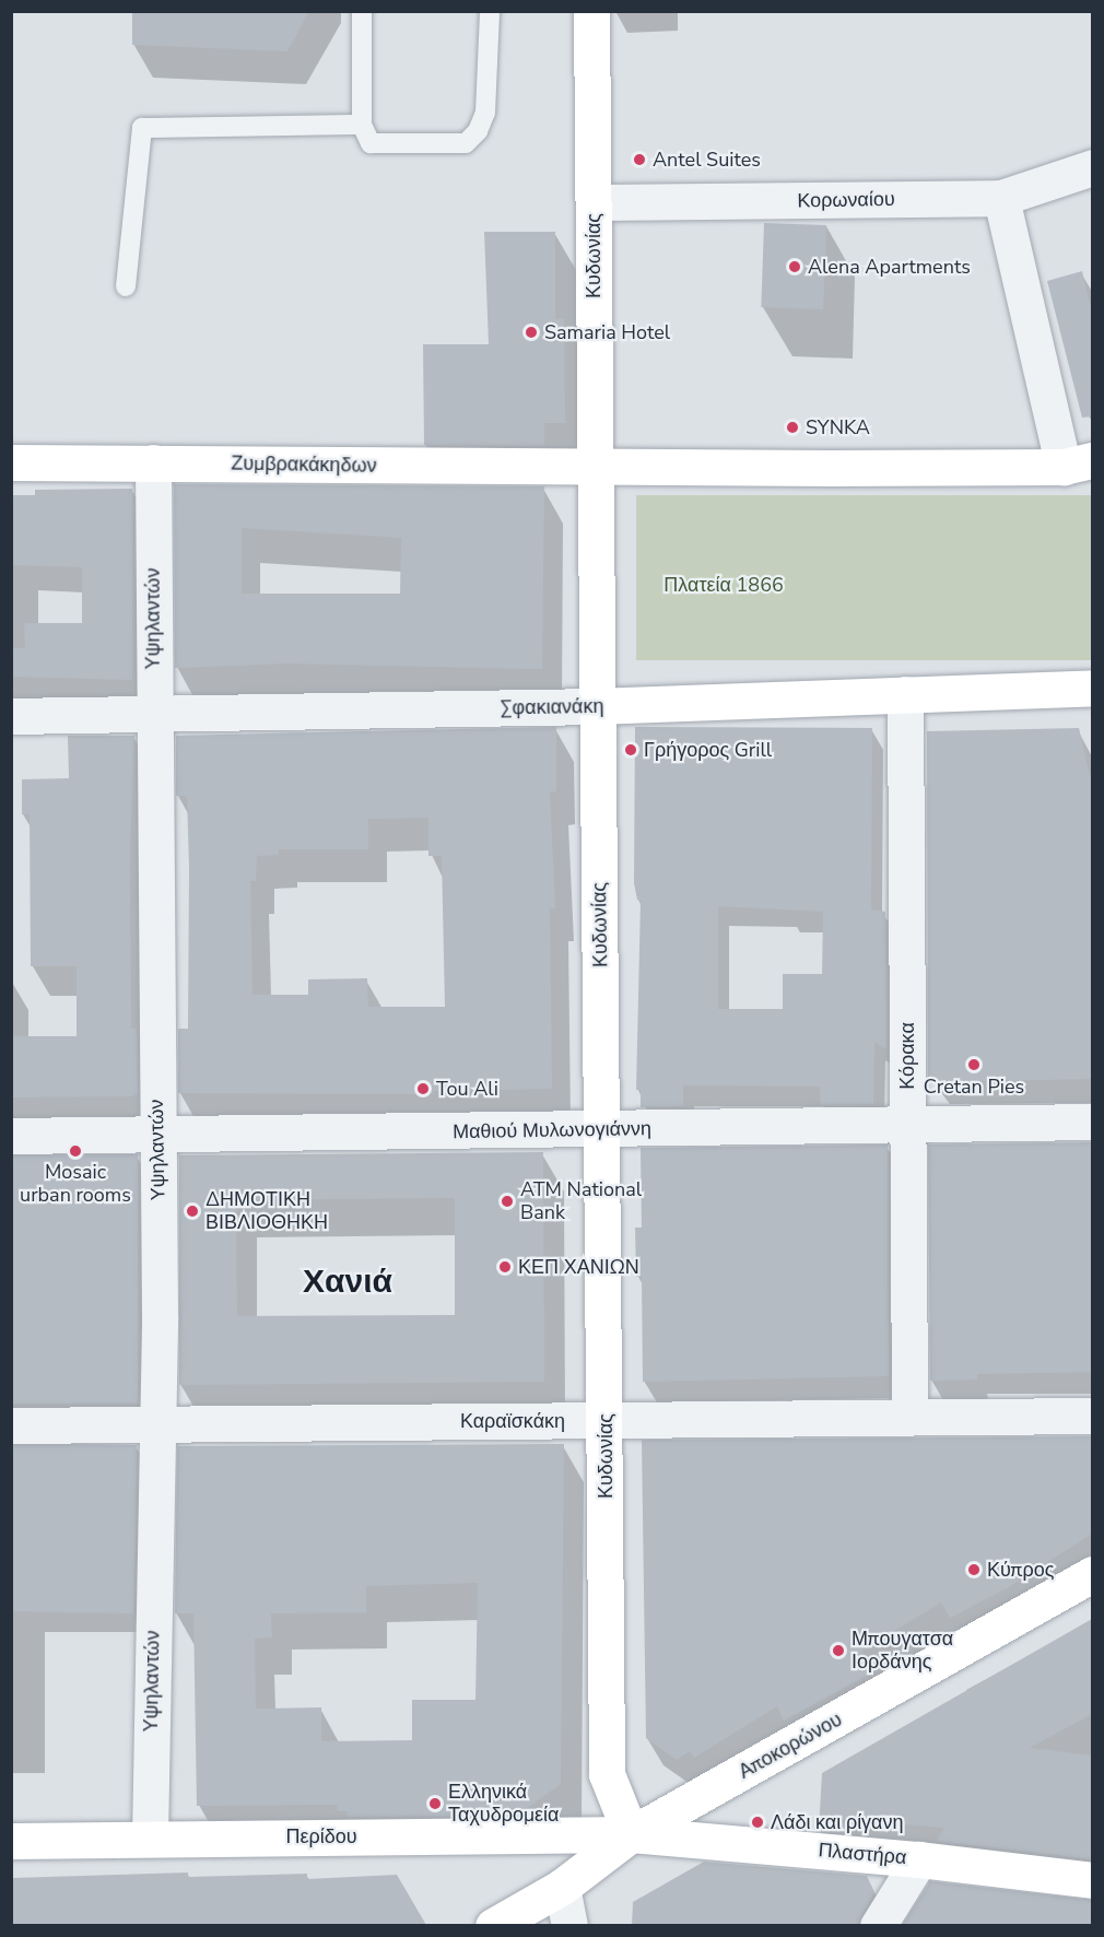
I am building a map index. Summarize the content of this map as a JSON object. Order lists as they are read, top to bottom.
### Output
{
  "streets": {
    "main road": [
      "Κυδωνίας",
      "Ζυμβρακάκηδων",
      "Σφακιανάκη",
      "Αποκορώνου",
      "Περίδου",
      "Πλαστήρα"
    ],
    "street": [
      "Κορωναίου",
      "Υψηλαντών",
      "Κόρακα",
      "Μαθιού Μυλωνογιάννη",
      "Καραϊσκάκη"
    ]
  },
  "crossings": [
    ["Κορωναίου", "Κυδωνίας"],
    ["Κυδωνίας", "Ζυμβρακάκηδων"],
    ["Κυδωνίας", "Σφακιανάκη"],
    ["Κυδωνίας", "Μαθιού Μυλωνογιάννη"],
    ["Κυδωνίας", "Καραϊσκάκη"],
    ["Κυδωνίας", "Αποκορώνου"],
    ["Κυδωνίας", "Περίδου"],
    ["Κυδωνίας", "Πλαστήρα"],
    ["Ζυμβρακάκηδων", "Υψηλαντών"],
    ["Υψηλαντών", "Σφακιανάκη"],
    ["Υψηλαντών", "Μαθιού Μυλωνογιάννη"],
    ["Υψηλαντών", "Καραϊσκάκη"],
    ["Υψηλαντών", "Περίδου"],
    ["Σφακιανάκη", "Κόρακα"],
    ["Κόρακα", "Μαθιού Μυλωνογιάννη"],
    ["Κόρακα", "Καραϊσκάκη"],
    ["Αποκορώνου", "Περίδου"],
    ["Αποκορώνου", "Πλαστήρα"],
    ["Περίδου", "Πλαστήρα"]
  ],
  "districts": ["Χανιά"],
  "parks": ["Πλατεία 1866"],
  "places": [
    "Antel Suites",
    "Alena Apartments",
    "Samaria Hotel",
    "SYNKA",
    "Γρήγορος Grill",
    "Cretan Pies",
    "Tou Ali",
    "Mosaic urban rooms",
    "ATM National Bank",
    "ΔΗΜΟΤΙΚΗ ΒΙΒΛΙΟΘΗΚΗ",
    "ΚΕΠ ΧΑΝΙΩΝ",
    "Κύπρος",
    "Μπουγατσα Ιορδάνης",
    "Ελληνικά Ταχυδρομεία",
    "Λάδι και ρίγανη"
  ]
}
